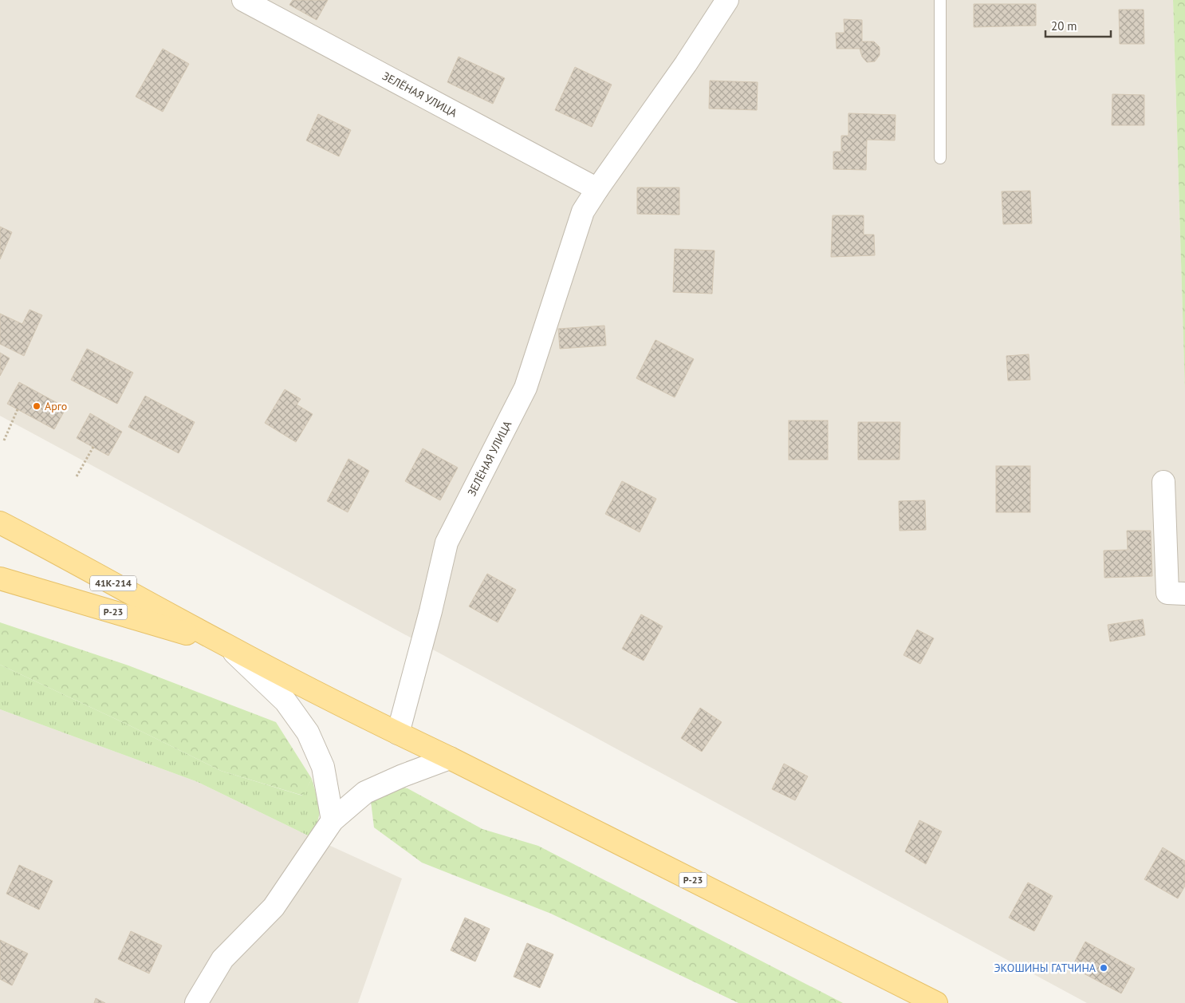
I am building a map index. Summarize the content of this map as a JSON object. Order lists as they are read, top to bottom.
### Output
{
  "streets": {
    "main road": ["41К-214", "Р-23"],
    "street": ["ЗЕЛЁНАЯ УЛИЦА"]
  },
  "crossings": [
    ["ЗЕЛЁНАЯ УЛИЦА", "Р-23"],
    ["41К-214", "Р-23"]
  ],
  "places": ["Арго", "ЭКОШИНЫ ГАТЧИНА"],
  "scale_bar": "20 m"
}
